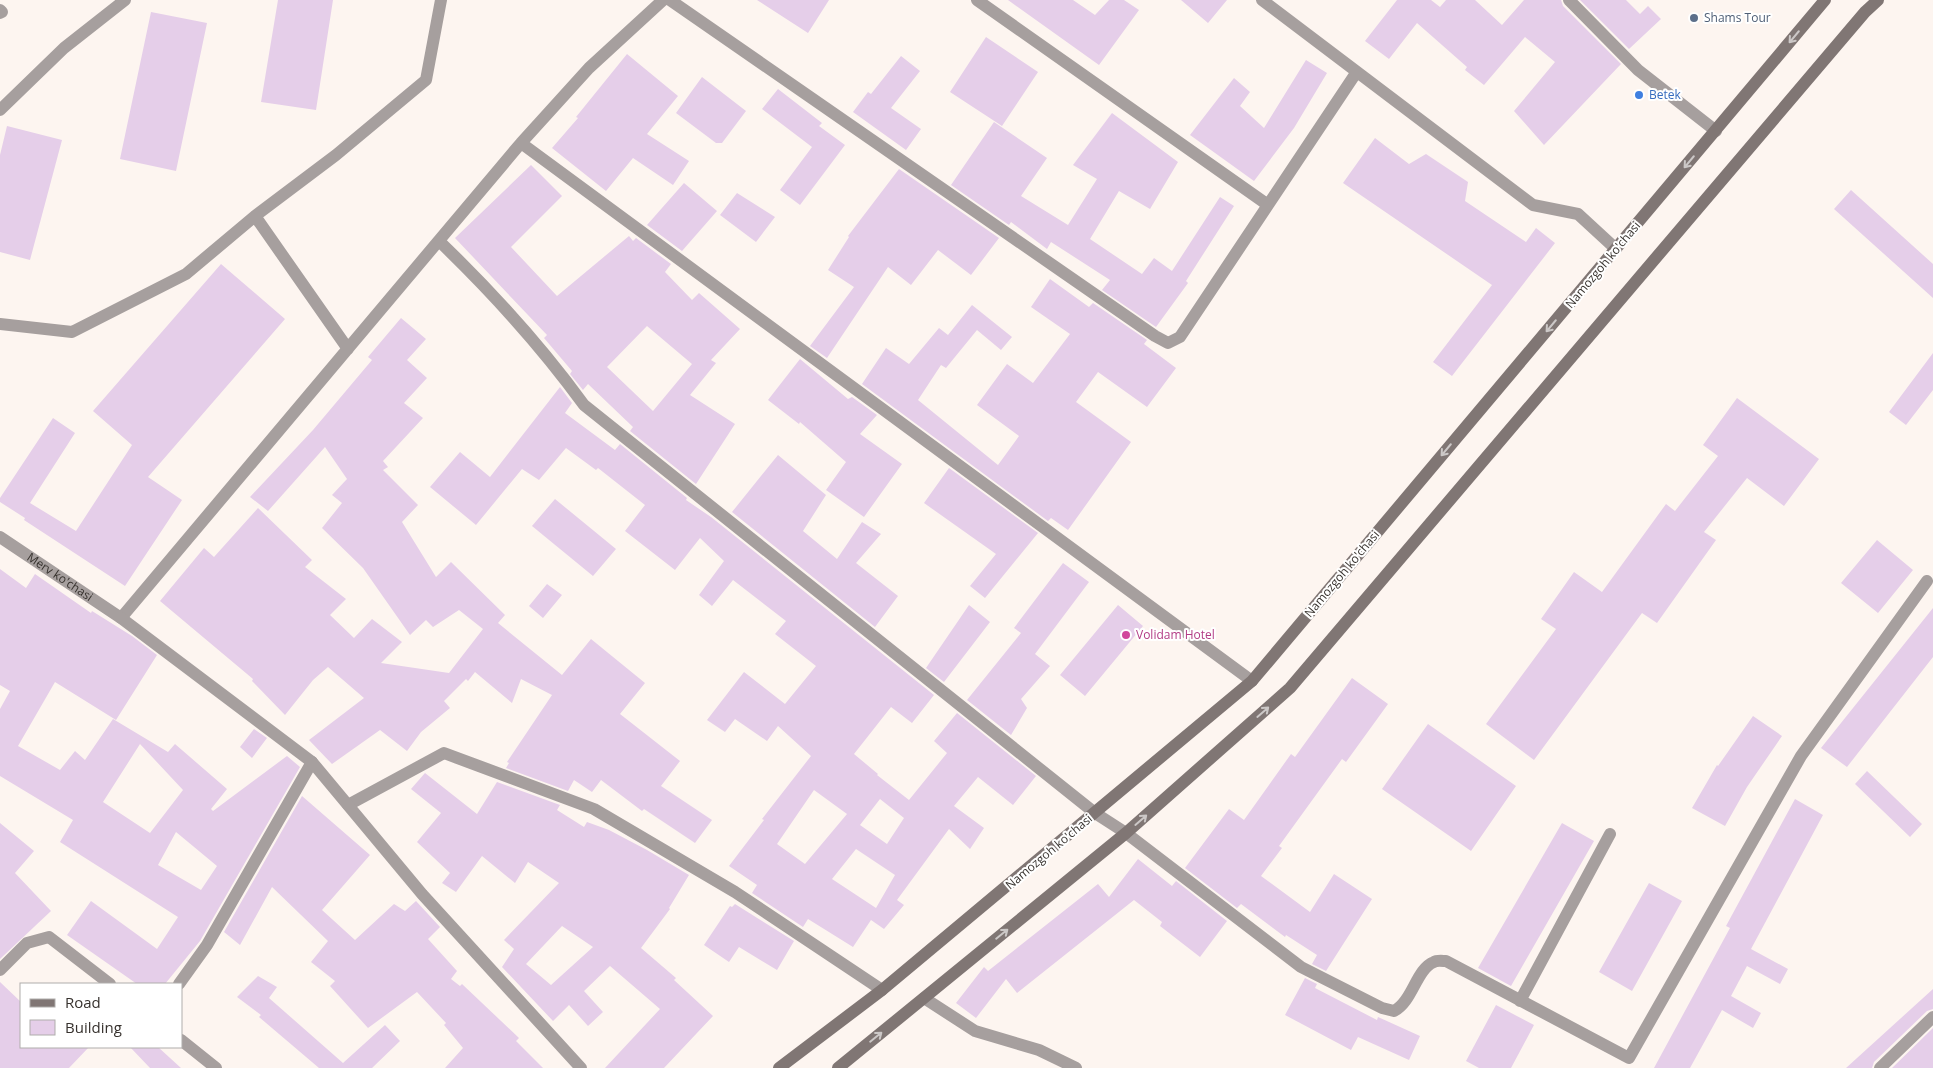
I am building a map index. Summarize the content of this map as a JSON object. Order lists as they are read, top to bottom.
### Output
{
  "streets": {
    "main road": ["Namozgoh ko'chasi"],
    "street": ["Merv ko'chasi"]
  },
  "places": ["Shams Tour", "Betek", "Volidam Hotel"],
  "legend": ["Road", "Building"]
}
